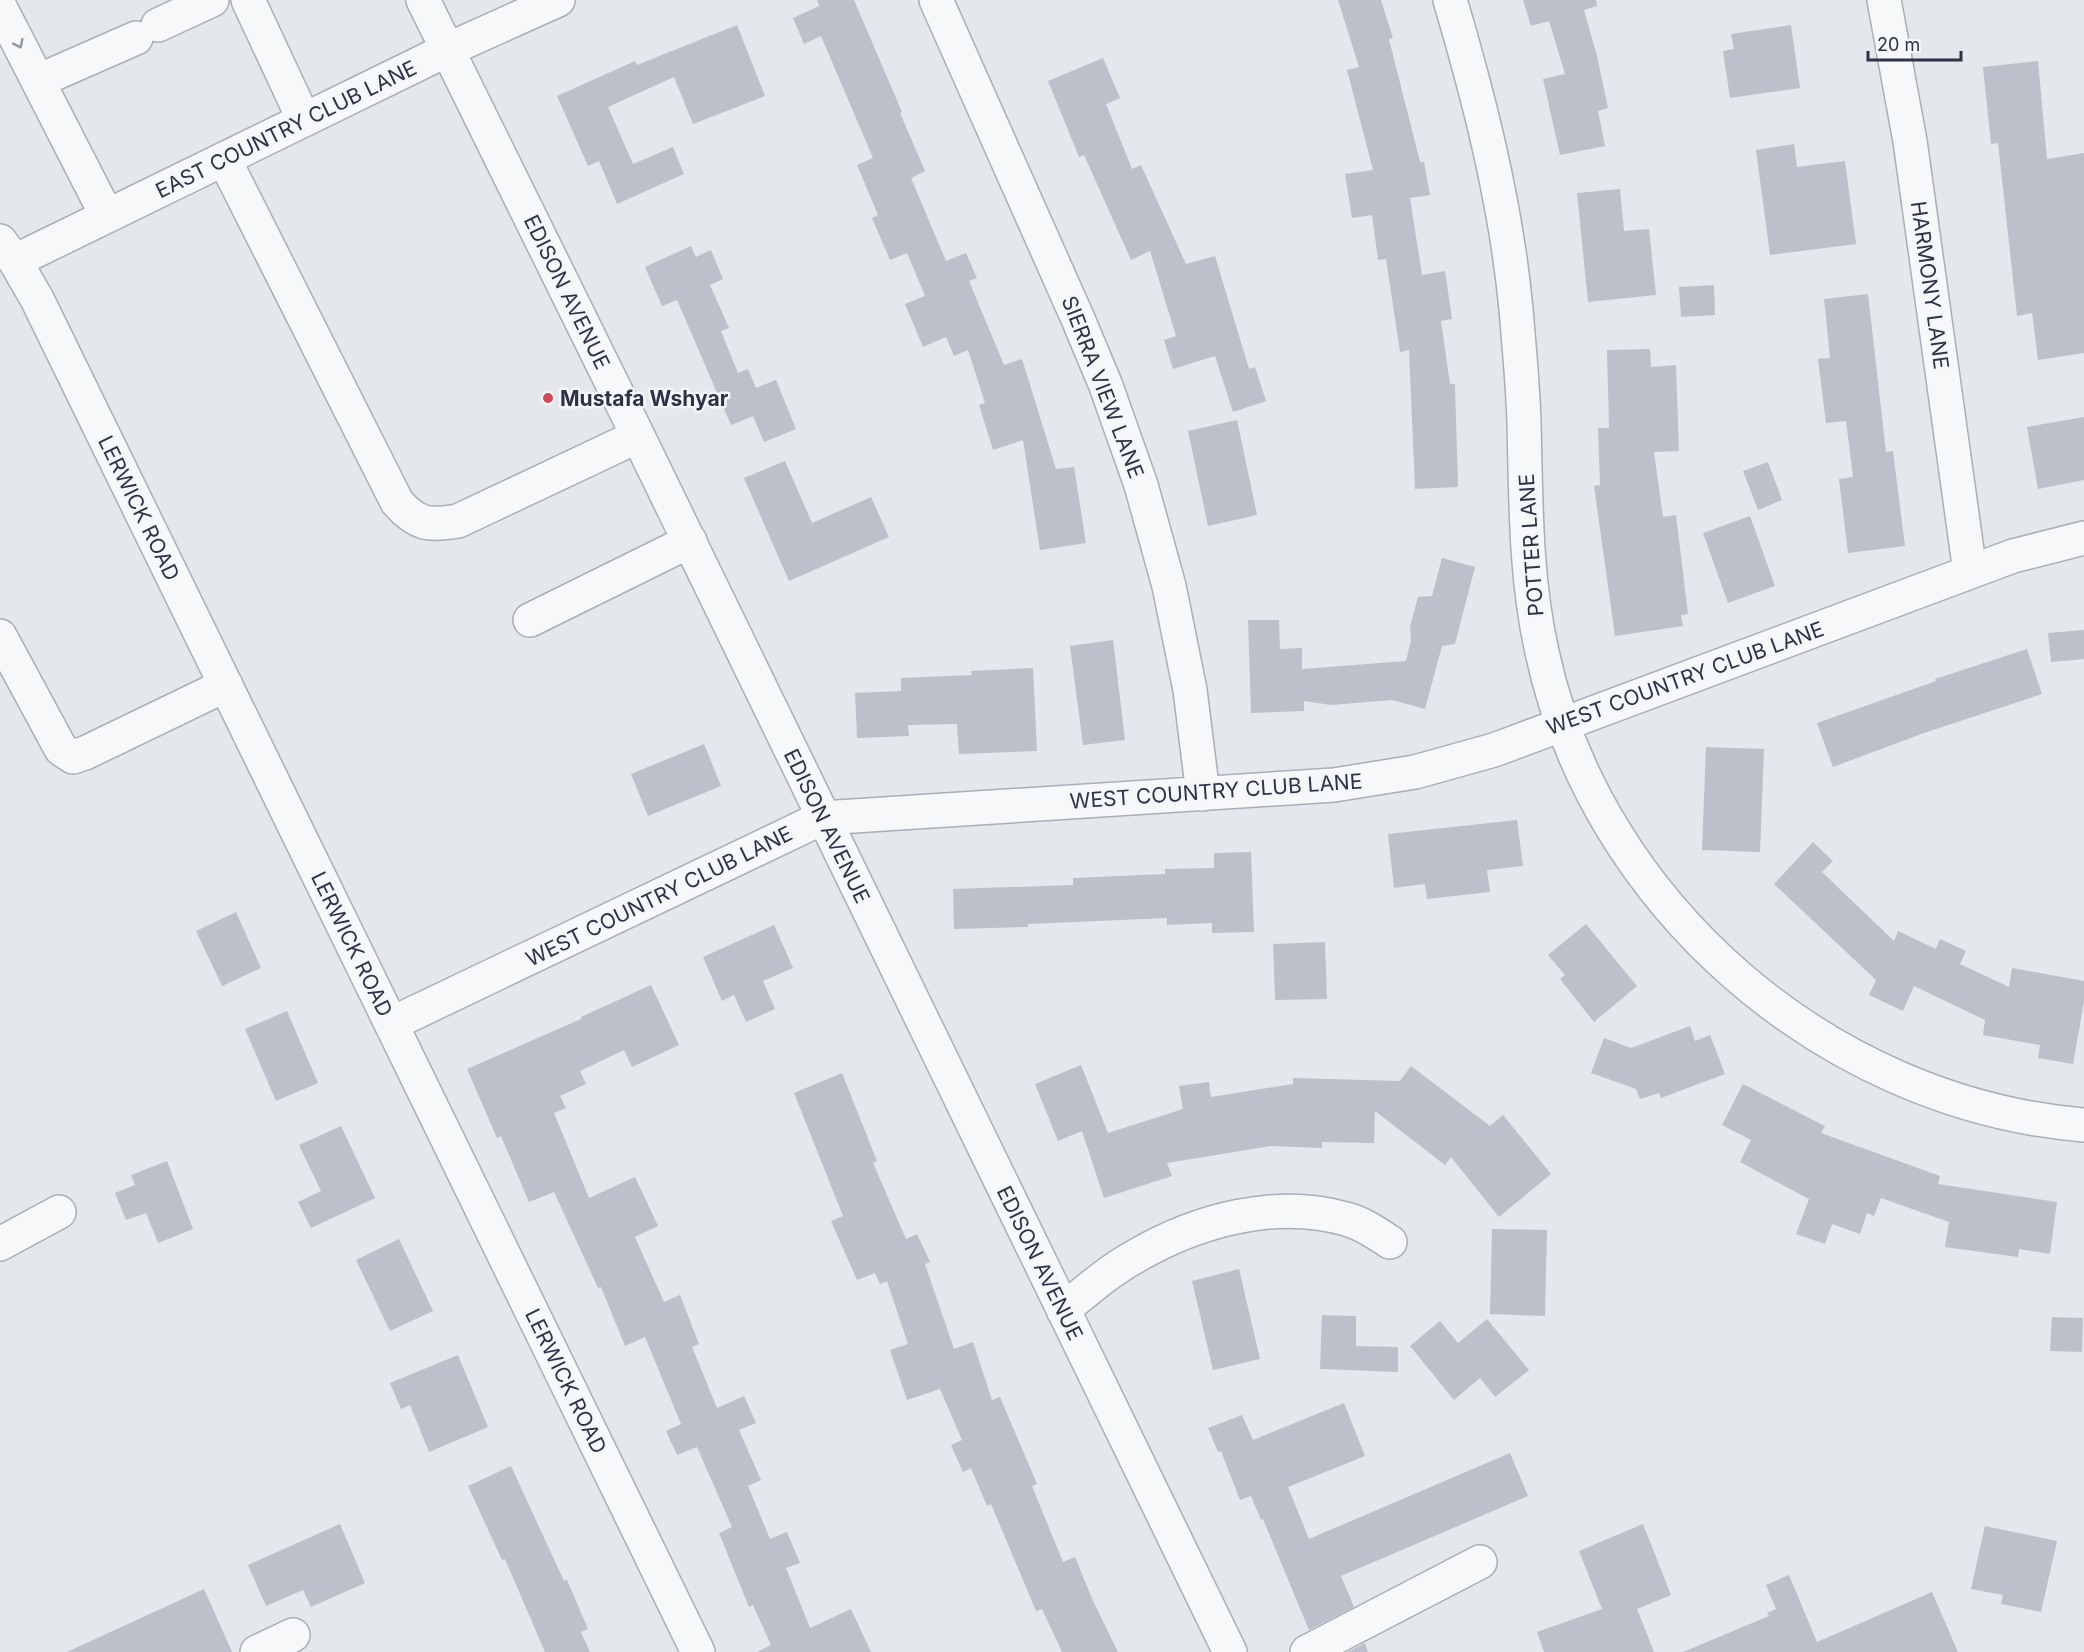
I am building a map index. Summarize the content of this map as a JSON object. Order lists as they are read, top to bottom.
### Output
{
  "streets": {
    "street": [
      "EAST COUNTRY CLUB LANE",
      "HARMONY LANE",
      "EDISON AVENUE",
      "SIERRA VIEW LANE",
      "LERWICK ROAD",
      "POTTER LANE",
      "WEST COUNTRY CLUB LANE"
    ]
  },
  "crossings": [
    ["EAST COUNTRY CLUB LANE", "EDISON AVENUE"],
    ["EAST COUNTRY CLUB LANE", "LERWICK ROAD"],
    ["HARMONY LANE", "WEST COUNTRY CLUB LANE"],
    ["EDISON AVENUE", "WEST COUNTRY CLUB LANE"],
    ["SIERRA VIEW LANE", "WEST COUNTRY CLUB LANE"],
    ["LERWICK ROAD", "WEST COUNTRY CLUB LANE"],
    ["POTTER LANE", "WEST COUNTRY CLUB LANE"]
  ],
  "places": ["Mustafa Wshyar"],
  "scale_bar": "20 m"
}
